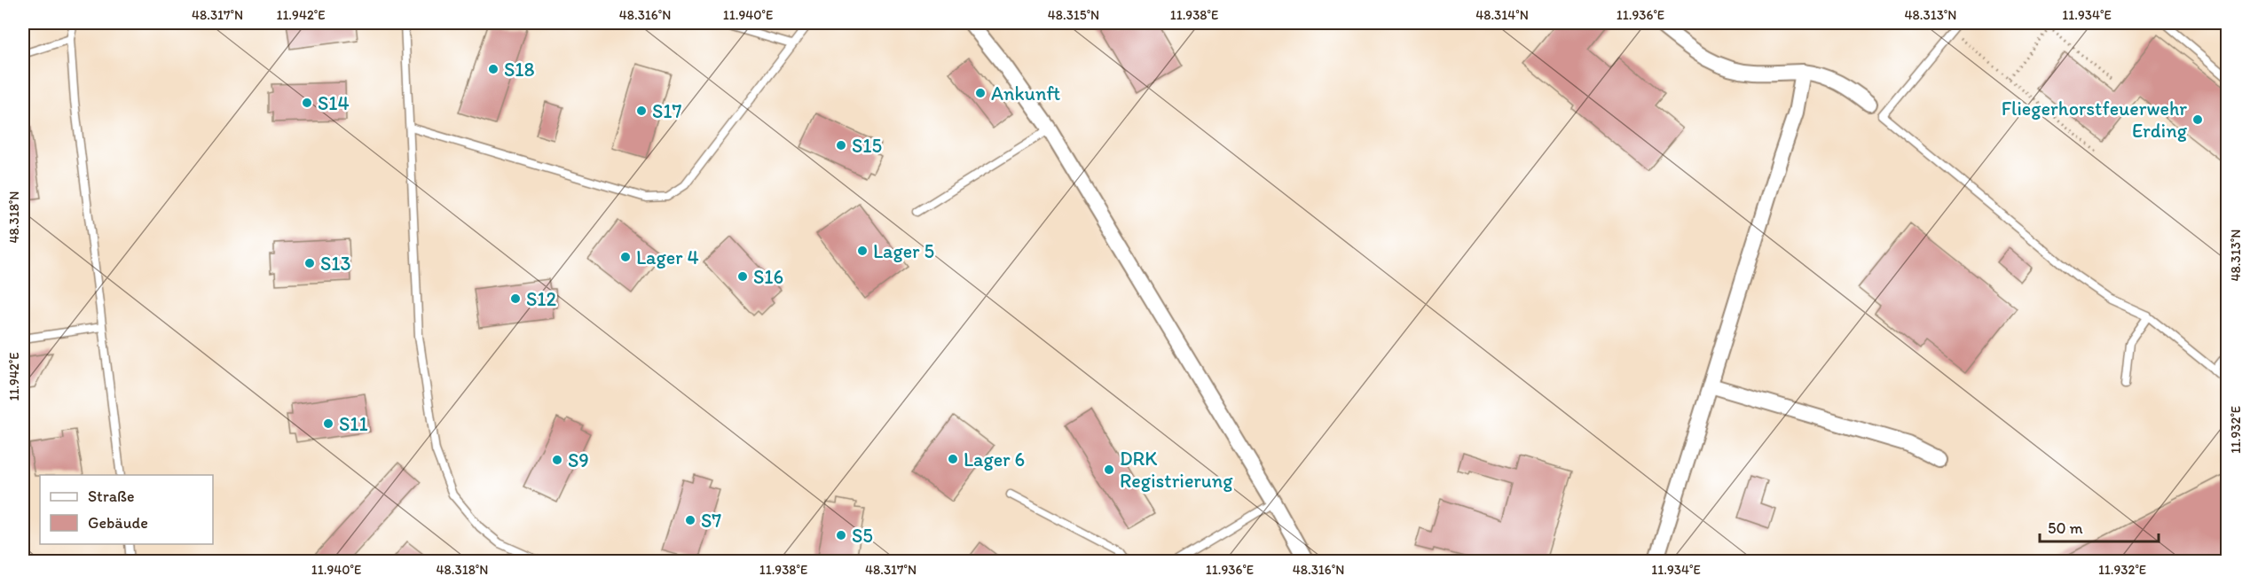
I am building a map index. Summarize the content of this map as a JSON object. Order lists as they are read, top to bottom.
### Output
{
  "places": [
    "S18",
    "Ankunft",
    "S14",
    "S17",
    "Fliegerhorstfeuerwehr Erding",
    "S15",
    "Lager 5",
    "Lager 4",
    "S13",
    "S16",
    "S12",
    "S11",
    "Lager 6",
    "S9",
    "DRK Registrierung",
    "S7",
    "S5"
  ],
  "legend": ["Straße", "Gebäude"],
  "scale_bar": "50 m",
  "coordinates": [
    "48.317°N",
    "11.942°E",
    "48.316°N",
    "11.940°E",
    "48.315°N",
    "11.938°E",
    "48.314°N",
    "11.936°E",
    "48.313°N",
    "11.934°E",
    "48.318°N",
    "11.932°E"
  ]
}
